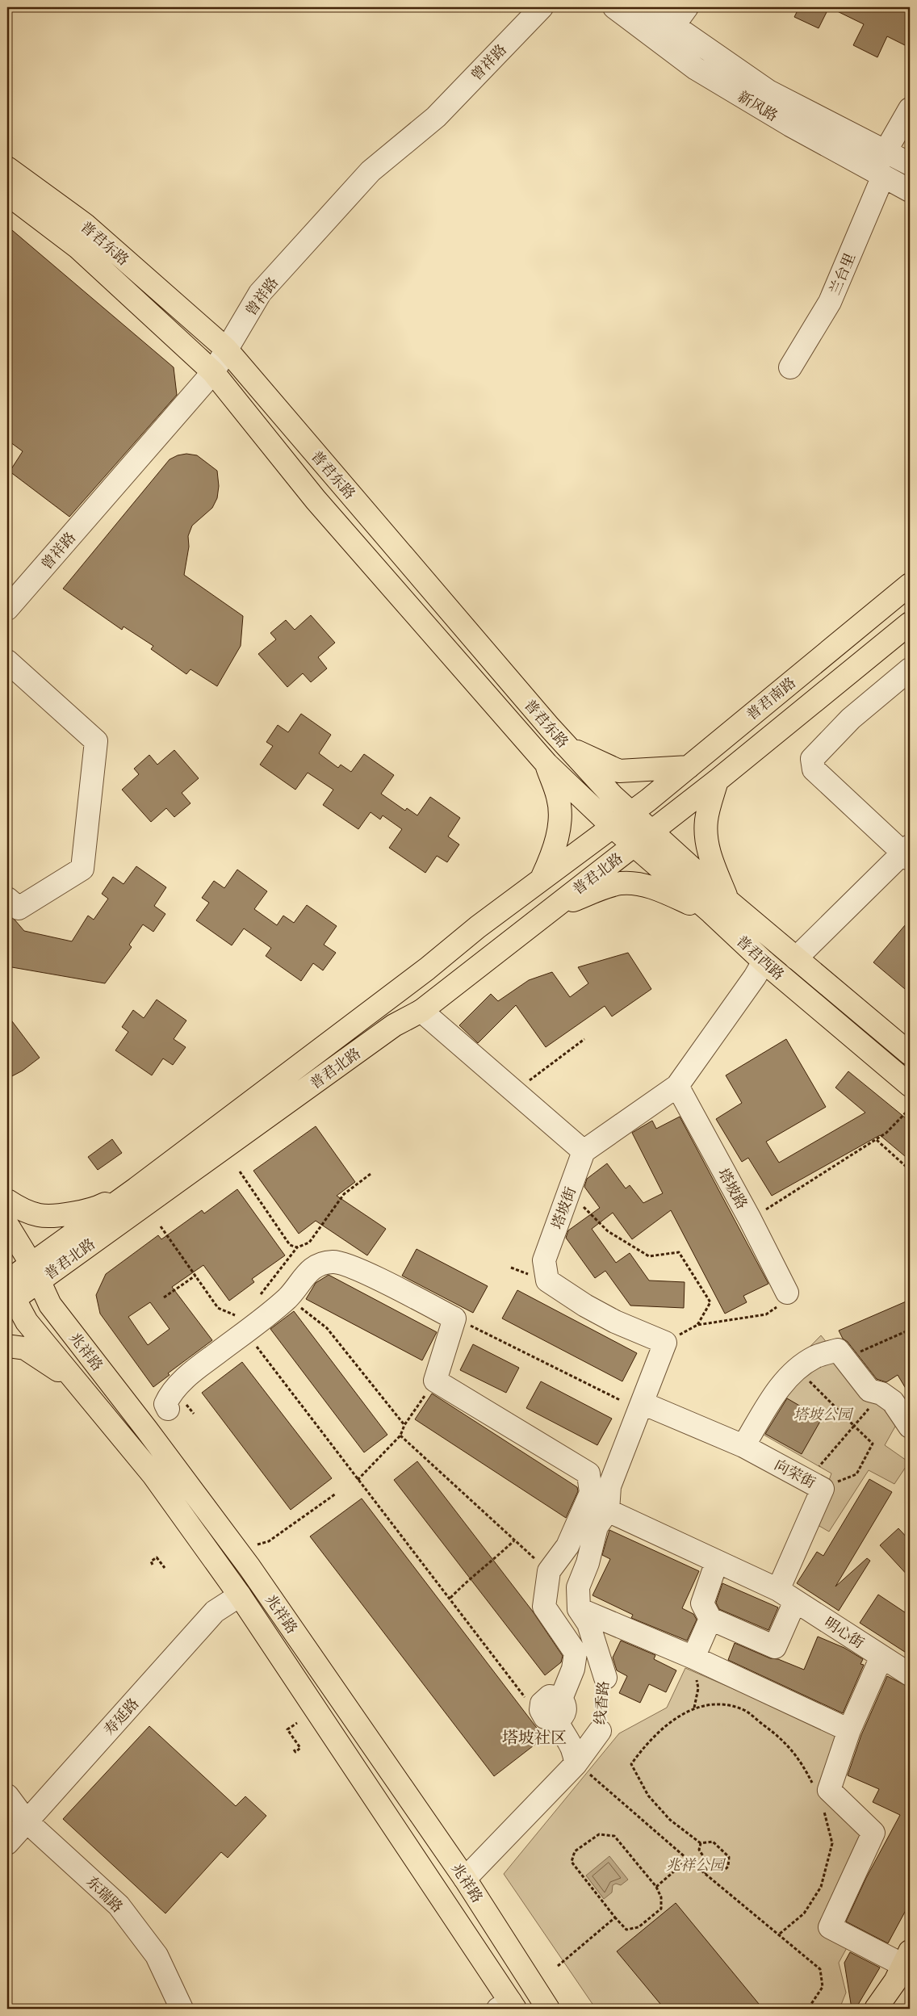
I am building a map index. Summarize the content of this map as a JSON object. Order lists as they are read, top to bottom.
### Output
{
  "streets": {
    "main road": [
      "普君东路",
      "普君南路",
      "普君北路",
      "普君西路",
      "兆祥路"
    ],
    "street": [
      "曾祥路",
      "新风路",
      "兰台里",
      "塔坡路",
      "塔坡街",
      "向荣街",
      "明心街",
      "线香路",
      "寿延路",
      "东瑞路"
    ]
  },
  "crossings": [
    ["曾祥路", "普君东路"],
    ["新风路", "兰台里"],
    ["普君东路", "普君南路"],
    ["普君东路", "普君北路"],
    ["普君东路", "普君西路"],
    ["普君南路", "普君北路"],
    ["普君南路", "普君西路"],
    ["普君北路", "普君西路"],
    ["普君北路", "兆祥路"],
    ["兆祥路", "线香路"],
    ["兆祥路", "寿延路"],
    ["向荣街", "明心街"],
    ["寿延路", "东瑞路"]
  ],
  "districts": ["塔坡社区"],
  "parks": ["塔坡公园", "兆祥公园"]
}
